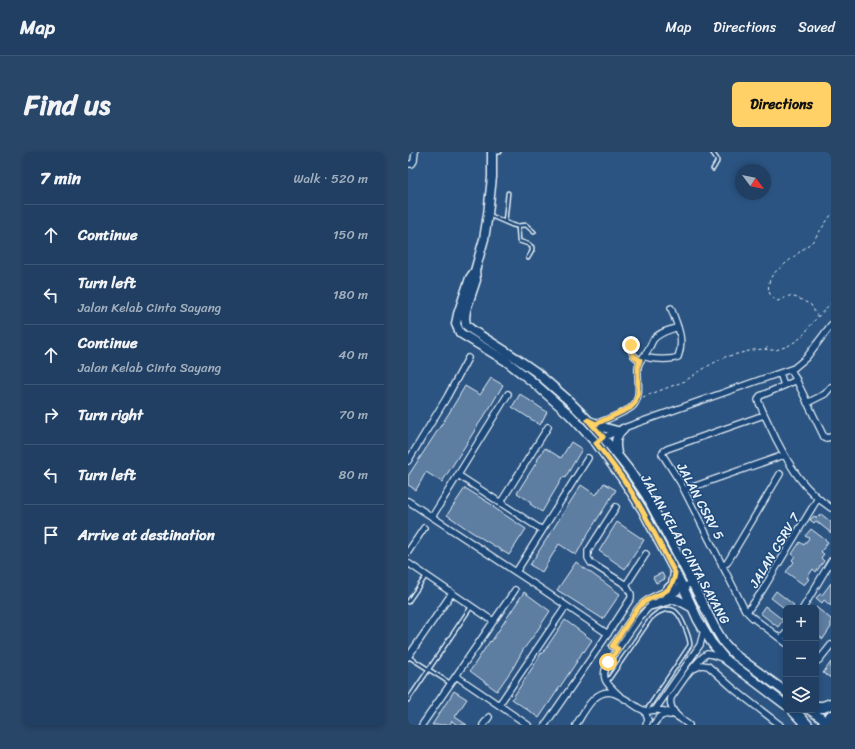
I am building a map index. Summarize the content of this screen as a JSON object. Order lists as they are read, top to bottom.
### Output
{
  "streets": {
    "main road": ["JALAN KELAB CINTA SAYANG"],
    "street": ["JALAN CSRV 5", "JALAN CSRV 7"]
  },
  "crossings": [
    ["JALAN CSRV 5", "JALAN CSRV 7"]
  ],
  "north": "bottom right",
  "page": {
    "header": "Map",
    "nav": ["Map", "Directions", "Saved"],
    "title": "Find us",
    "buttons": "Directions",
    "heading": ["7 min", "Walk · 520 m"],
    "list": [
      ["Continue", "150 m"],
      ["Turn left", "Jalan Kelab Cinta Sayang", "180 m"],
      ["Continue", "Jalan Kelab Cinta Sayang", "40 m"],
      ["Turn right", "70 m"],
      ["Turn left", "80 m"],
      "Arrive at destination"
    ],
    "map_buttons": ["+", "−"]
  }
}
